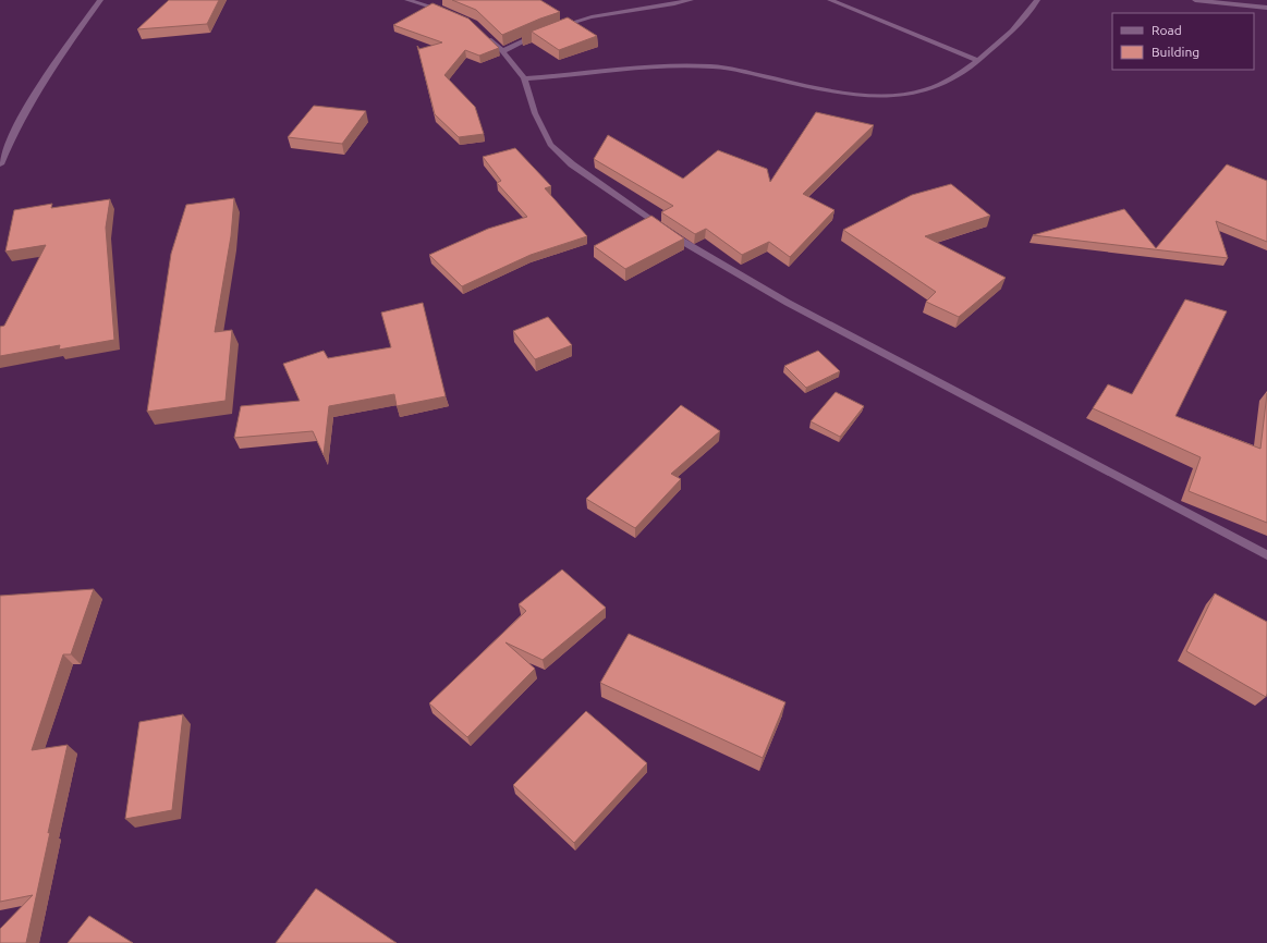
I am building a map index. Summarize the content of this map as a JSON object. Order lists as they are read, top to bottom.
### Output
{
  "legend": ["Road", "Building"]
}
